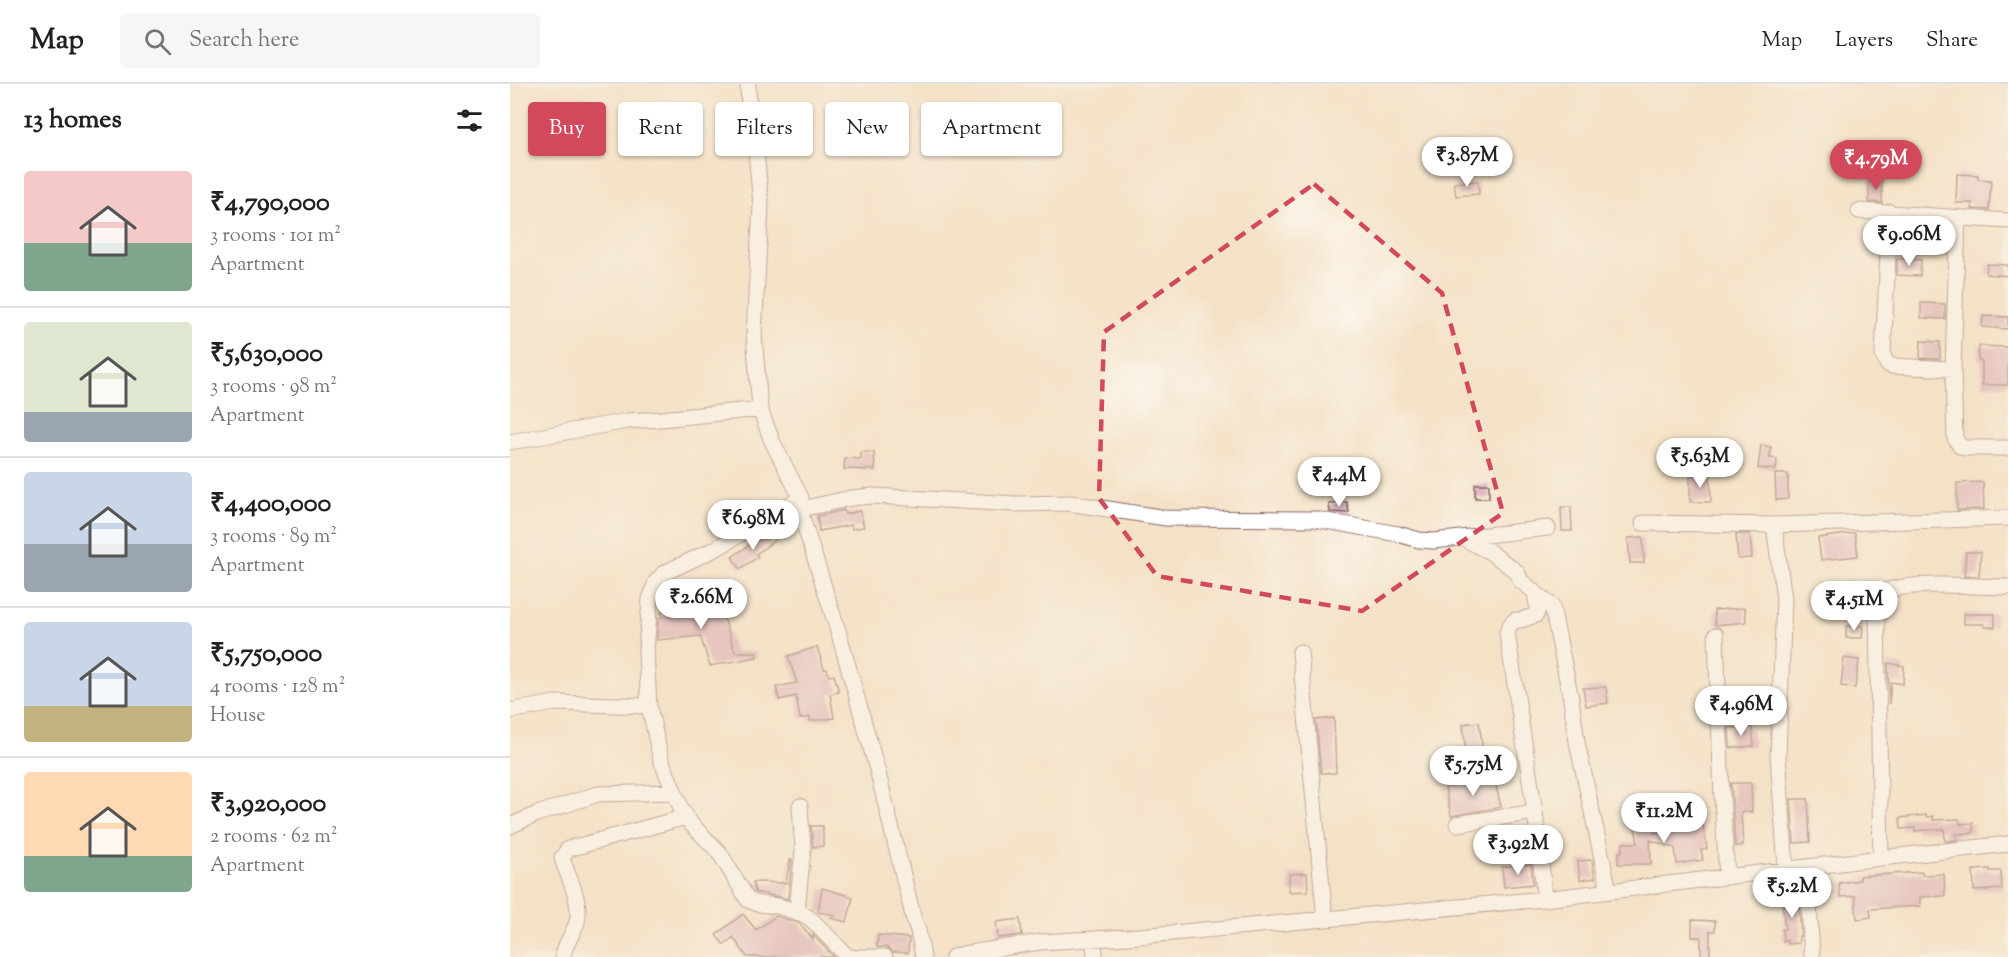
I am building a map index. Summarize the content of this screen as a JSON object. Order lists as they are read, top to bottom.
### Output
{
  "page": {
    "header": "Map",
    "search": "Search here",
    "nav": ["Map", "Layers", "Share"],
    "heading": "13 homes",
    "chip": [
      "Buy",
      "Rent",
      "Filters",
      "New",
      "Apartment"
    ],
    "price": [
      "₹3.87M",
      "₹4.79M",
      "₹9.06M",
      "₹5.63M",
      "₹4.4M",
      "₹6.98M",
      "₹2.66M",
      "₹4.51M",
      "₹4.96M",
      "₹5.75M",
      "₹11.2M",
      "₹3.92M",
      "₹5.2M"
    ],
    "list": [
      {
        "name": "₹4,790,000",
        "note": "3 rooms · 101 m² · Apartment"
      },
      {
        "name": "₹5,630,000",
        "note": "3 rooms · 98 m² · Apartment"
      },
      {
        "name": "₹4,400,000",
        "note": "3 rooms · 89 m² · Apartment"
      },
      {
        "name": "₹5,750,000",
        "note": "4 rooms · 128 m² · House"
      },
      {
        "name": "₹3,920,000",
        "note": "2 rooms · 62 m² · Apartment"
      }
    ]
  }
}
